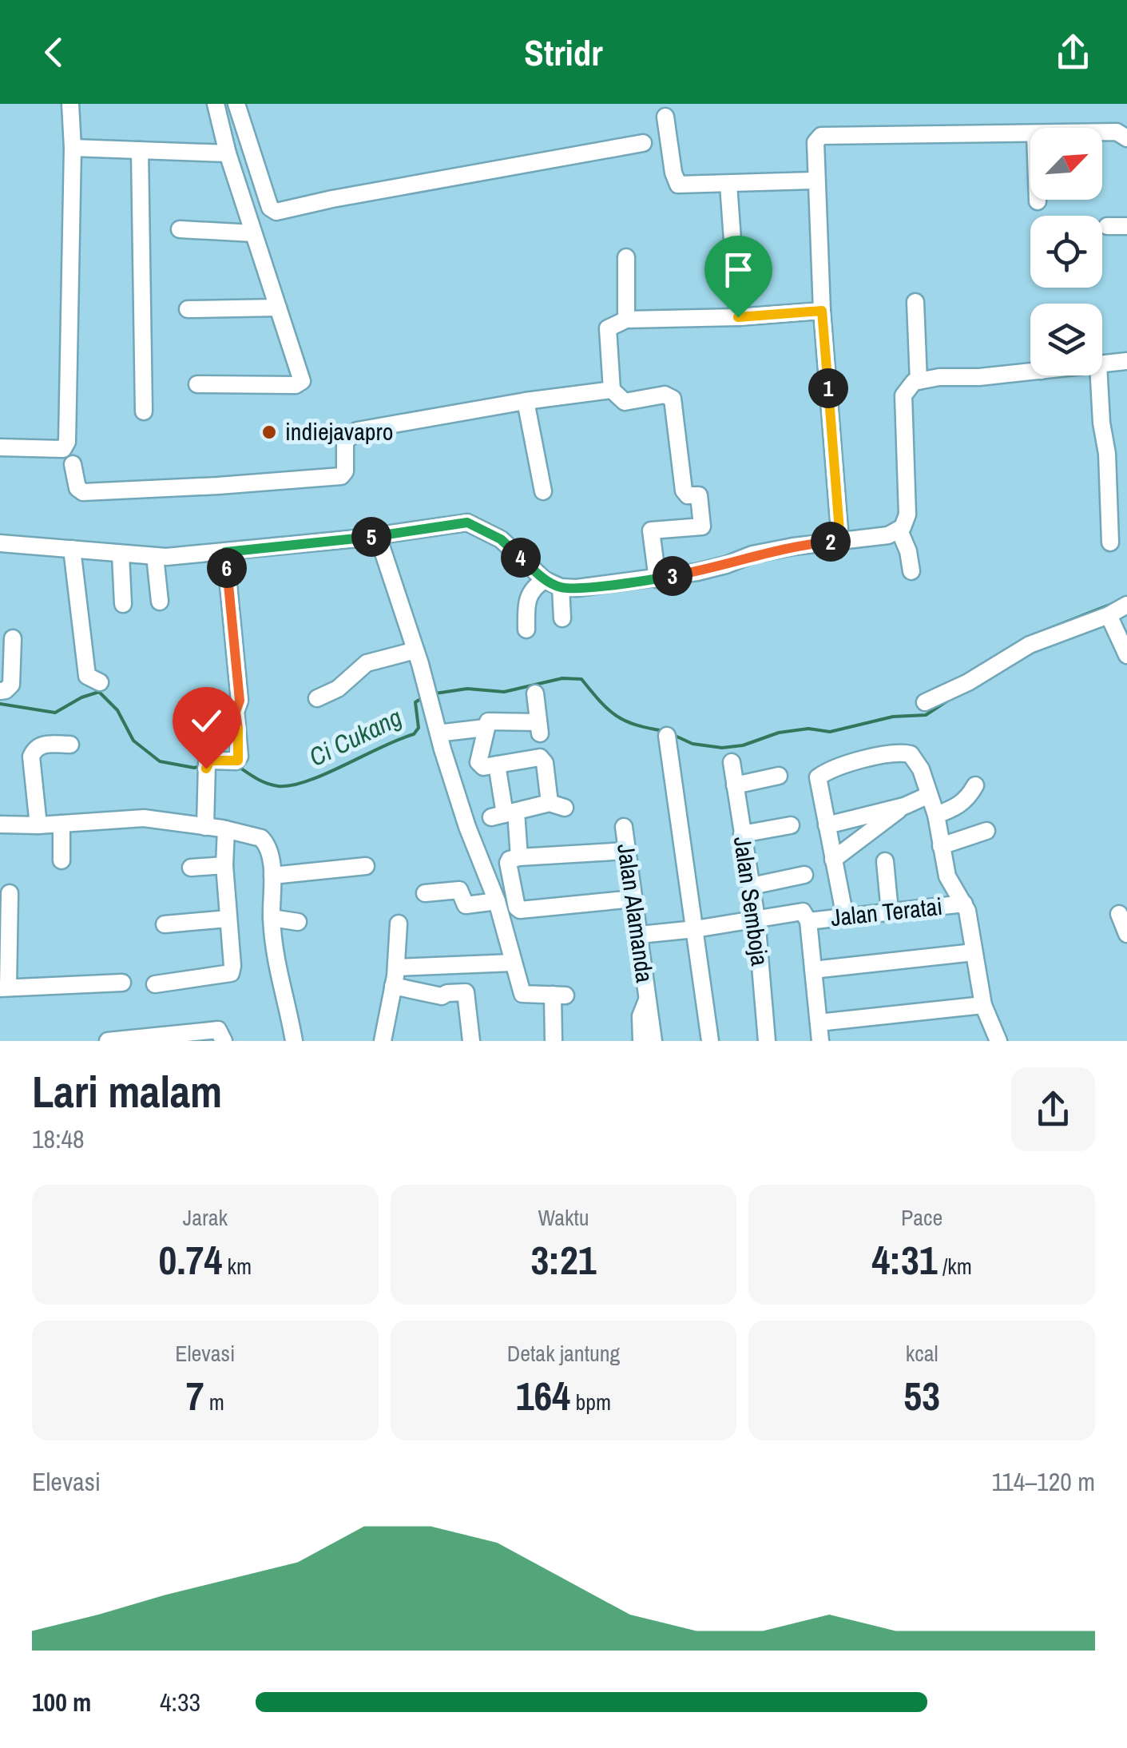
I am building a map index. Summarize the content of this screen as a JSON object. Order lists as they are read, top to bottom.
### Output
{
  "streets": {
    "street": ["Jalan Semboja", "Jalan Teratai", "Jalan Alamanda"]
  },
  "crossings": [
    ["Jalan Semboja", "Jalan Teratai"]
  ],
  "water": ["Ci Cukang"],
  "places": ["indiejavapro"],
  "north": "top right",
  "page": {
    "header": "Stridr",
    "pins": [
      "1",
      "5",
      "2",
      "4",
      "6",
      "3"
    ],
    "heading": ["Lari malam", "18:48"],
    "stats": [
      ["Jarak", "0.74 km"],
      ["Waktu", "3:21"],
      ["Pace", "4:31 /km"],
      ["Elevasi", "7 m"],
      ["Detak jantung", "164 bpm"],
      ["kcal", "53"]
    ],
    "chart": ["Elevasi", "114–120 m"],
    "list": [
      {
        "name": "100 m",
        "note": "4:33"
      }
    ]
  }
}
